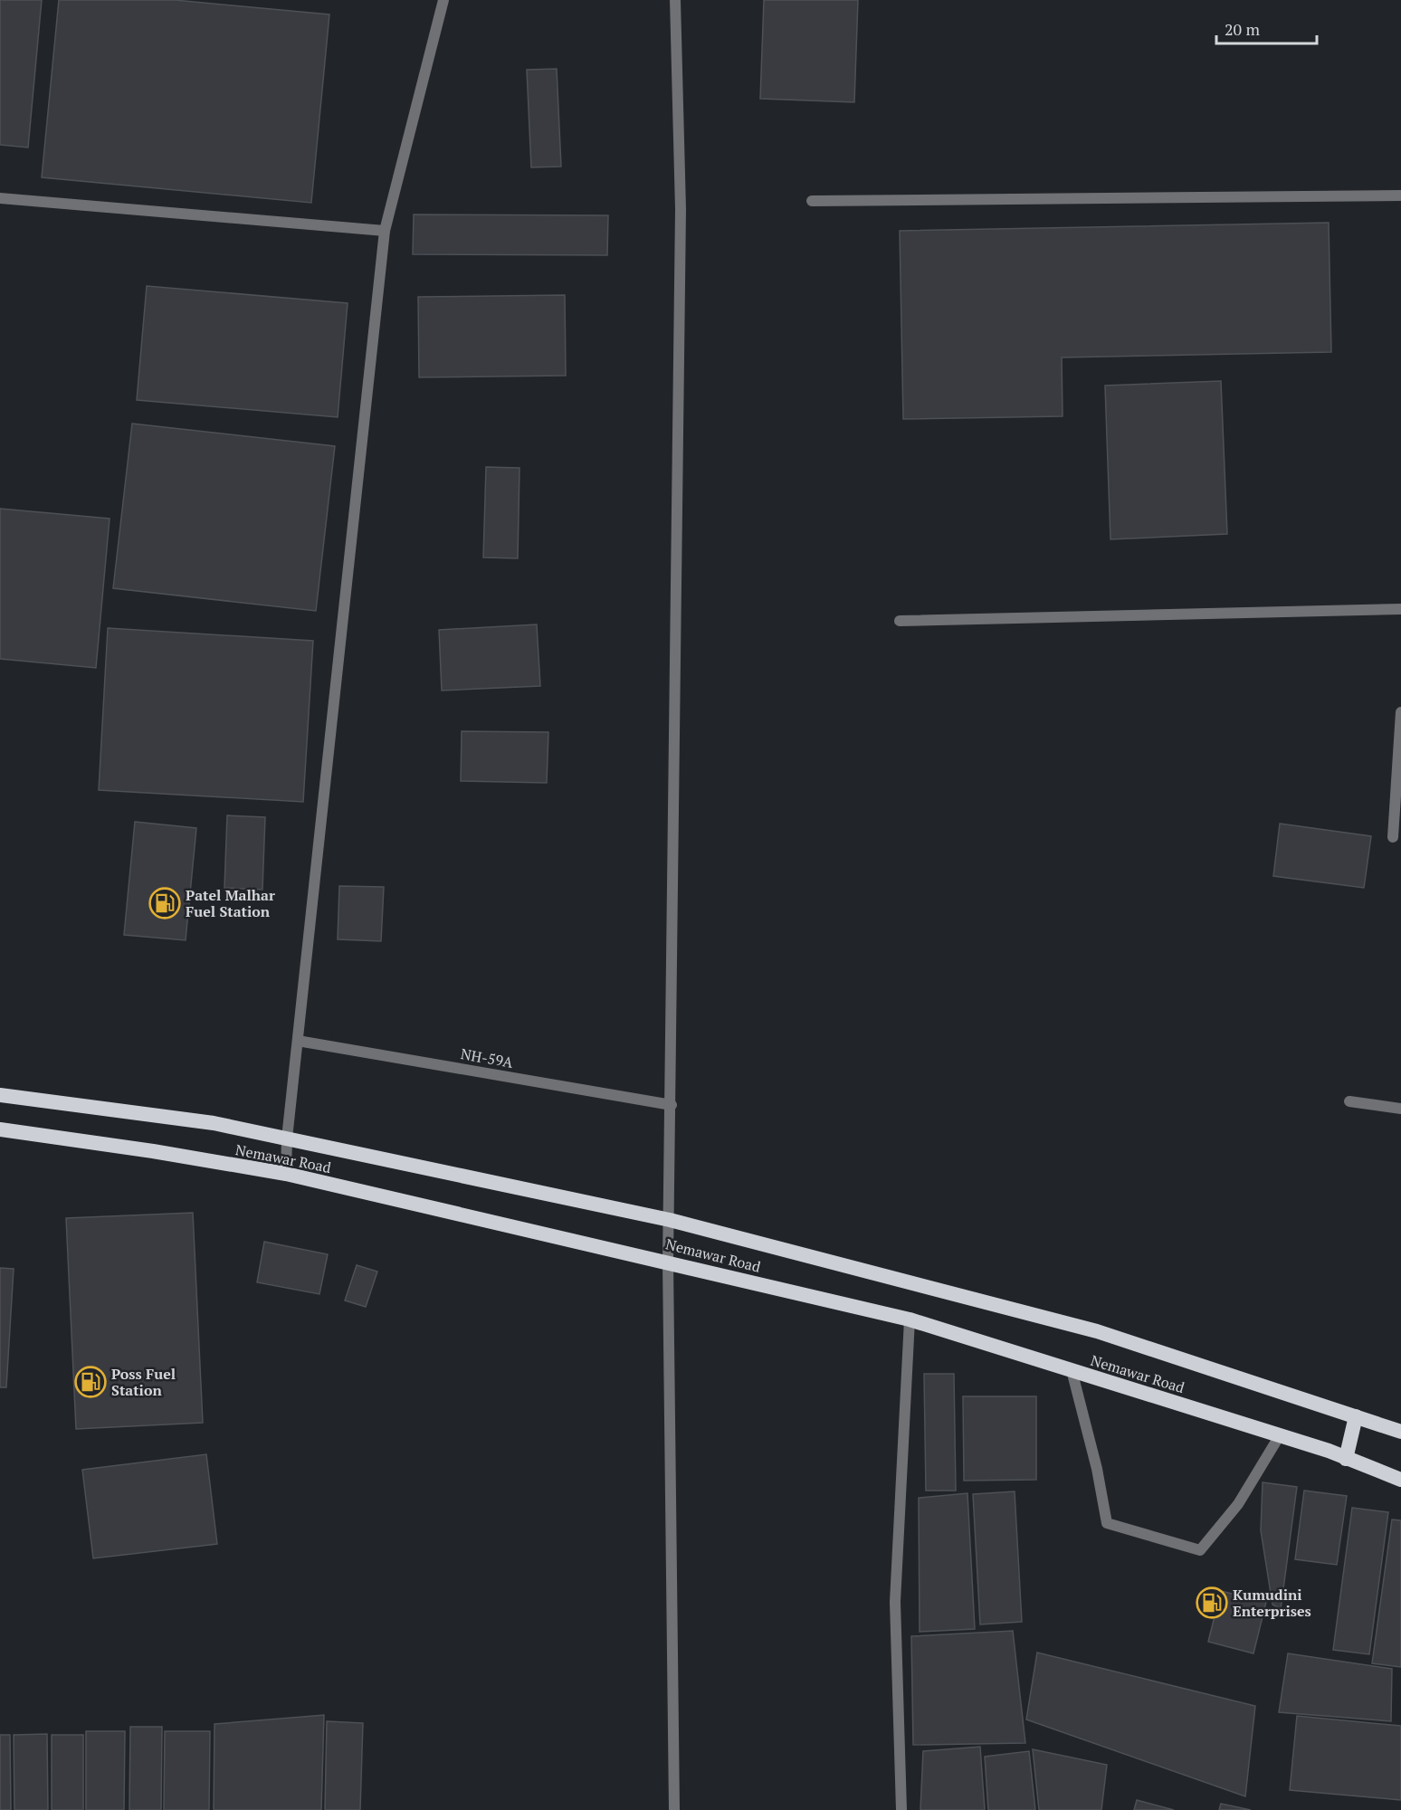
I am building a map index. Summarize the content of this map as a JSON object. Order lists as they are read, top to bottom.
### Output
{
  "streets": {
    "highway": ["Nemawar Road"],
    "street": ["NH-59A"]
  },
  "places": {
    "fuel station": ["Patel Malhar Fuel Station", "Poss Fuel Station", "Kumudini Enterprises"]
  },
  "scale_bar": "20 m"
}
